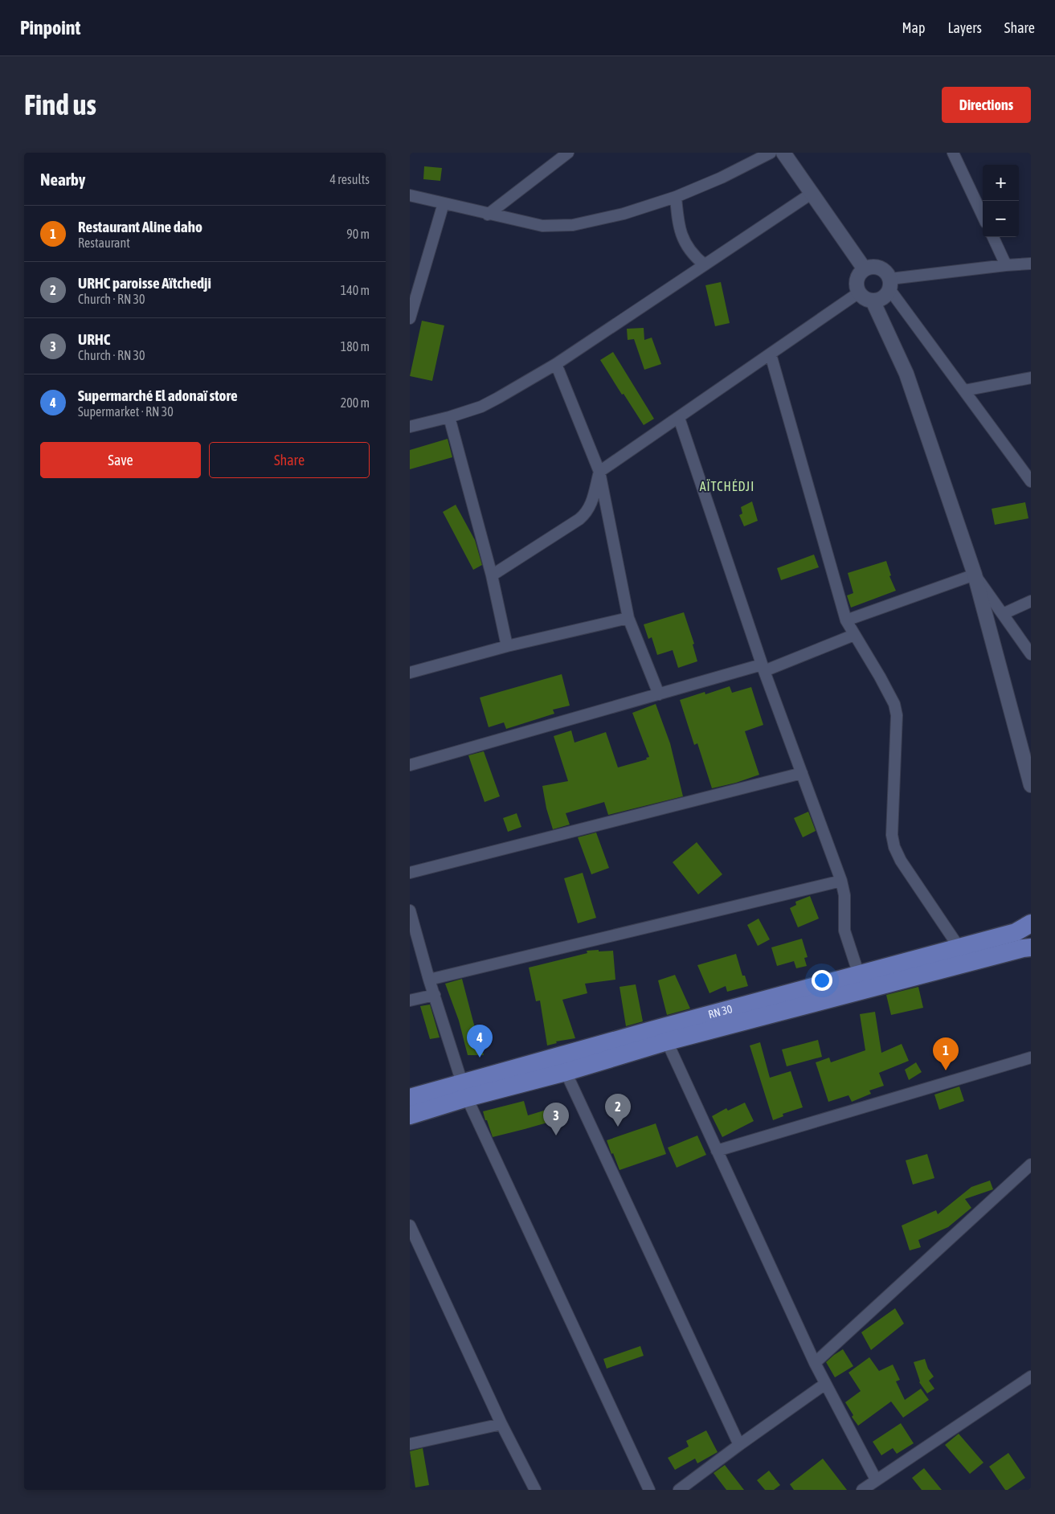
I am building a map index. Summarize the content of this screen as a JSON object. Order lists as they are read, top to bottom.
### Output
{
  "streets": {
    "main road": ["RN 30"]
  },
  "districts": ["AÏTCHÉDJI"],
  "page": {
    "header": "Pinpoint",
    "nav": ["Map", "Layers", "Share"],
    "buttons": [
      "Directions",
      ["Save", "Share"]
    ],
    "title": "Find us",
    "heading": ["Nearby", "4 results"],
    "map_buttons": ["+", "−"],
    "list": [
      {
        "mark": "1",
        "name": "Restaurant Aline daho",
        "note": "Restaurant",
        "value": "90 m"
      },
      {
        "mark": "2",
        "name": "URHC paroisse Aïtchedji",
        "note": "Church · RN 30",
        "value": "140 m"
      },
      {
        "mark": "3",
        "name": "URHC",
        "note": "Church · RN 30",
        "value": "180 m"
      },
      {
        "mark": "4",
        "name": "Supermarché El adonaï store",
        "note": "Supermarket · RN 30",
        "value": "200 m"
      }
    ],
    "pins": [
      "4",
      "1",
      "2",
      "3"
    ]
  }
}
